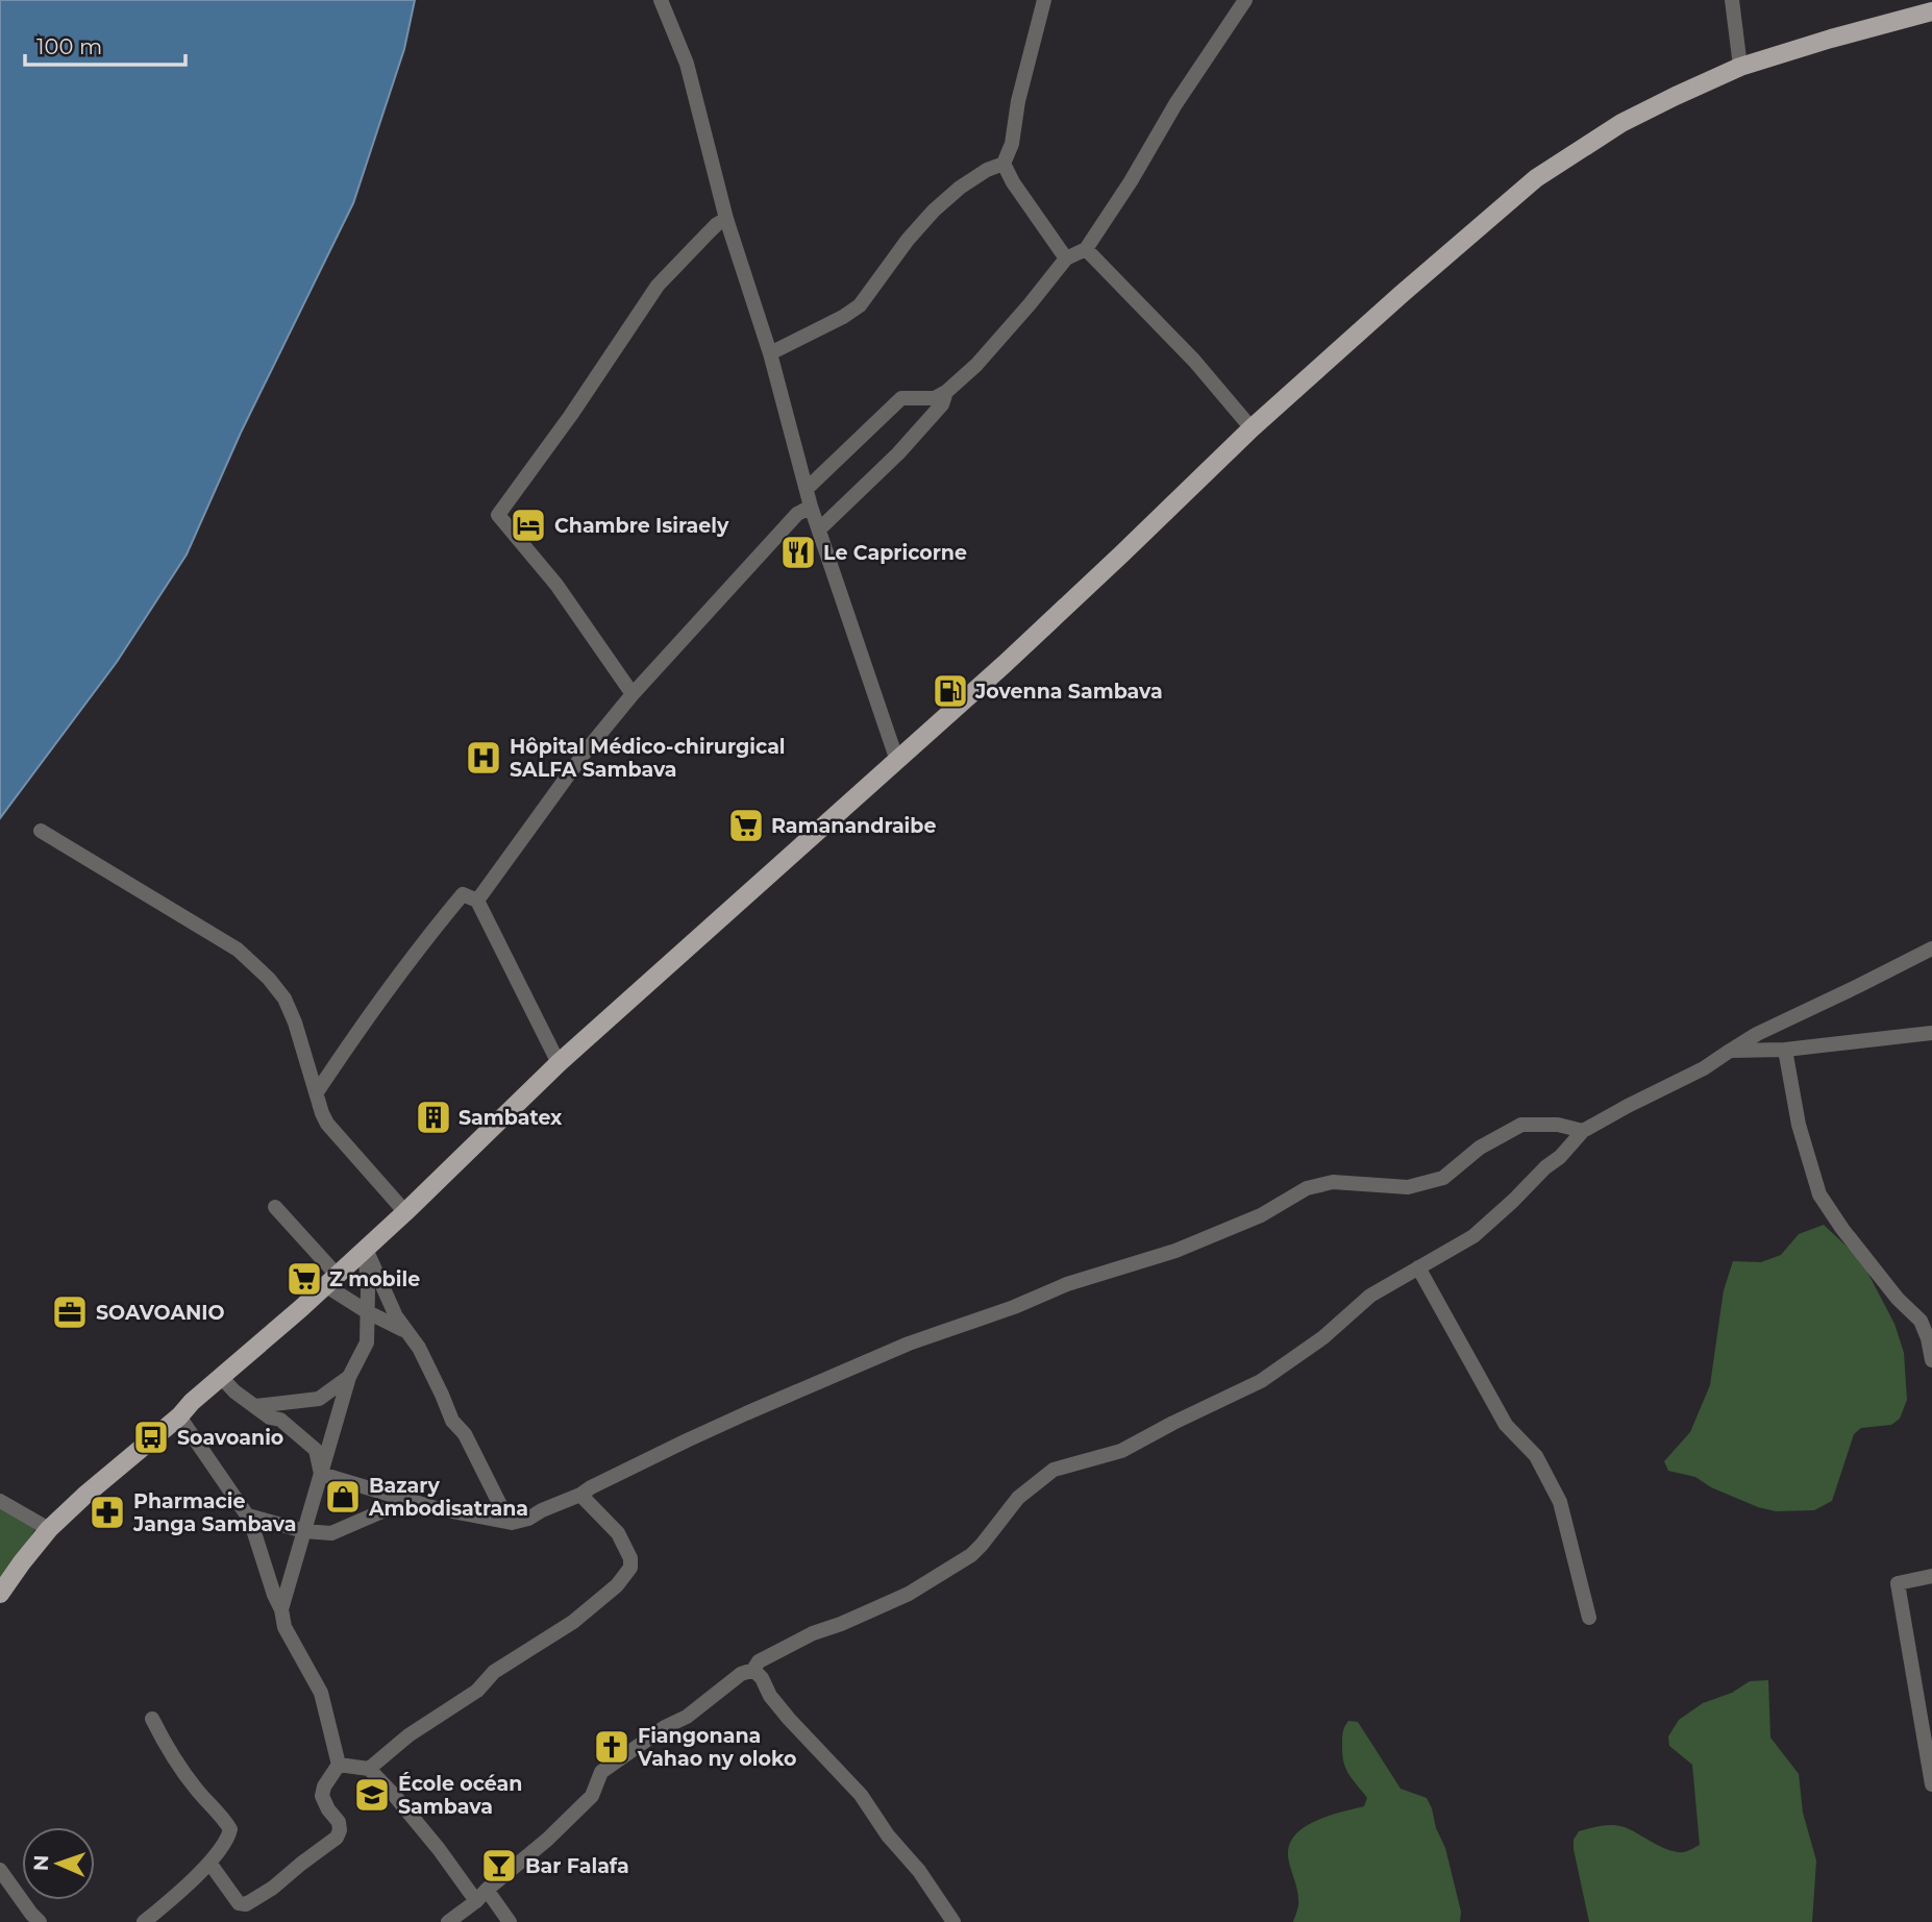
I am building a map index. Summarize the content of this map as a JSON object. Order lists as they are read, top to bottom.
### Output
{
  "places": {
    "hotel": ["Chambre Isiraely"],
    "restaurant": ["Le Capricorne"],
    "fuel station": ["Jovenna Sambava"],
    "hospital": ["Hôpital Médico-chirurgical SALFA Sambava"],
    "supermarket": ["Ramanandraibe", "Z mobile"],
    "building": ["Sambatex"],
    "office": ["SOAVOANIO"],
    "bus stop": ["Soavoanio"],
    "shop": ["Bazary Ambodisatrana"],
    "pharmacy": ["Pharmacie Janga Sambava"],
    "church": ["Fiangonana Vahao ny oloko"],
    "school or university": ["École océan Sambava"],
    "bar": ["Bar Falafa"]
  },
  "scale_bar": "100 m",
  "north": "left"
}
